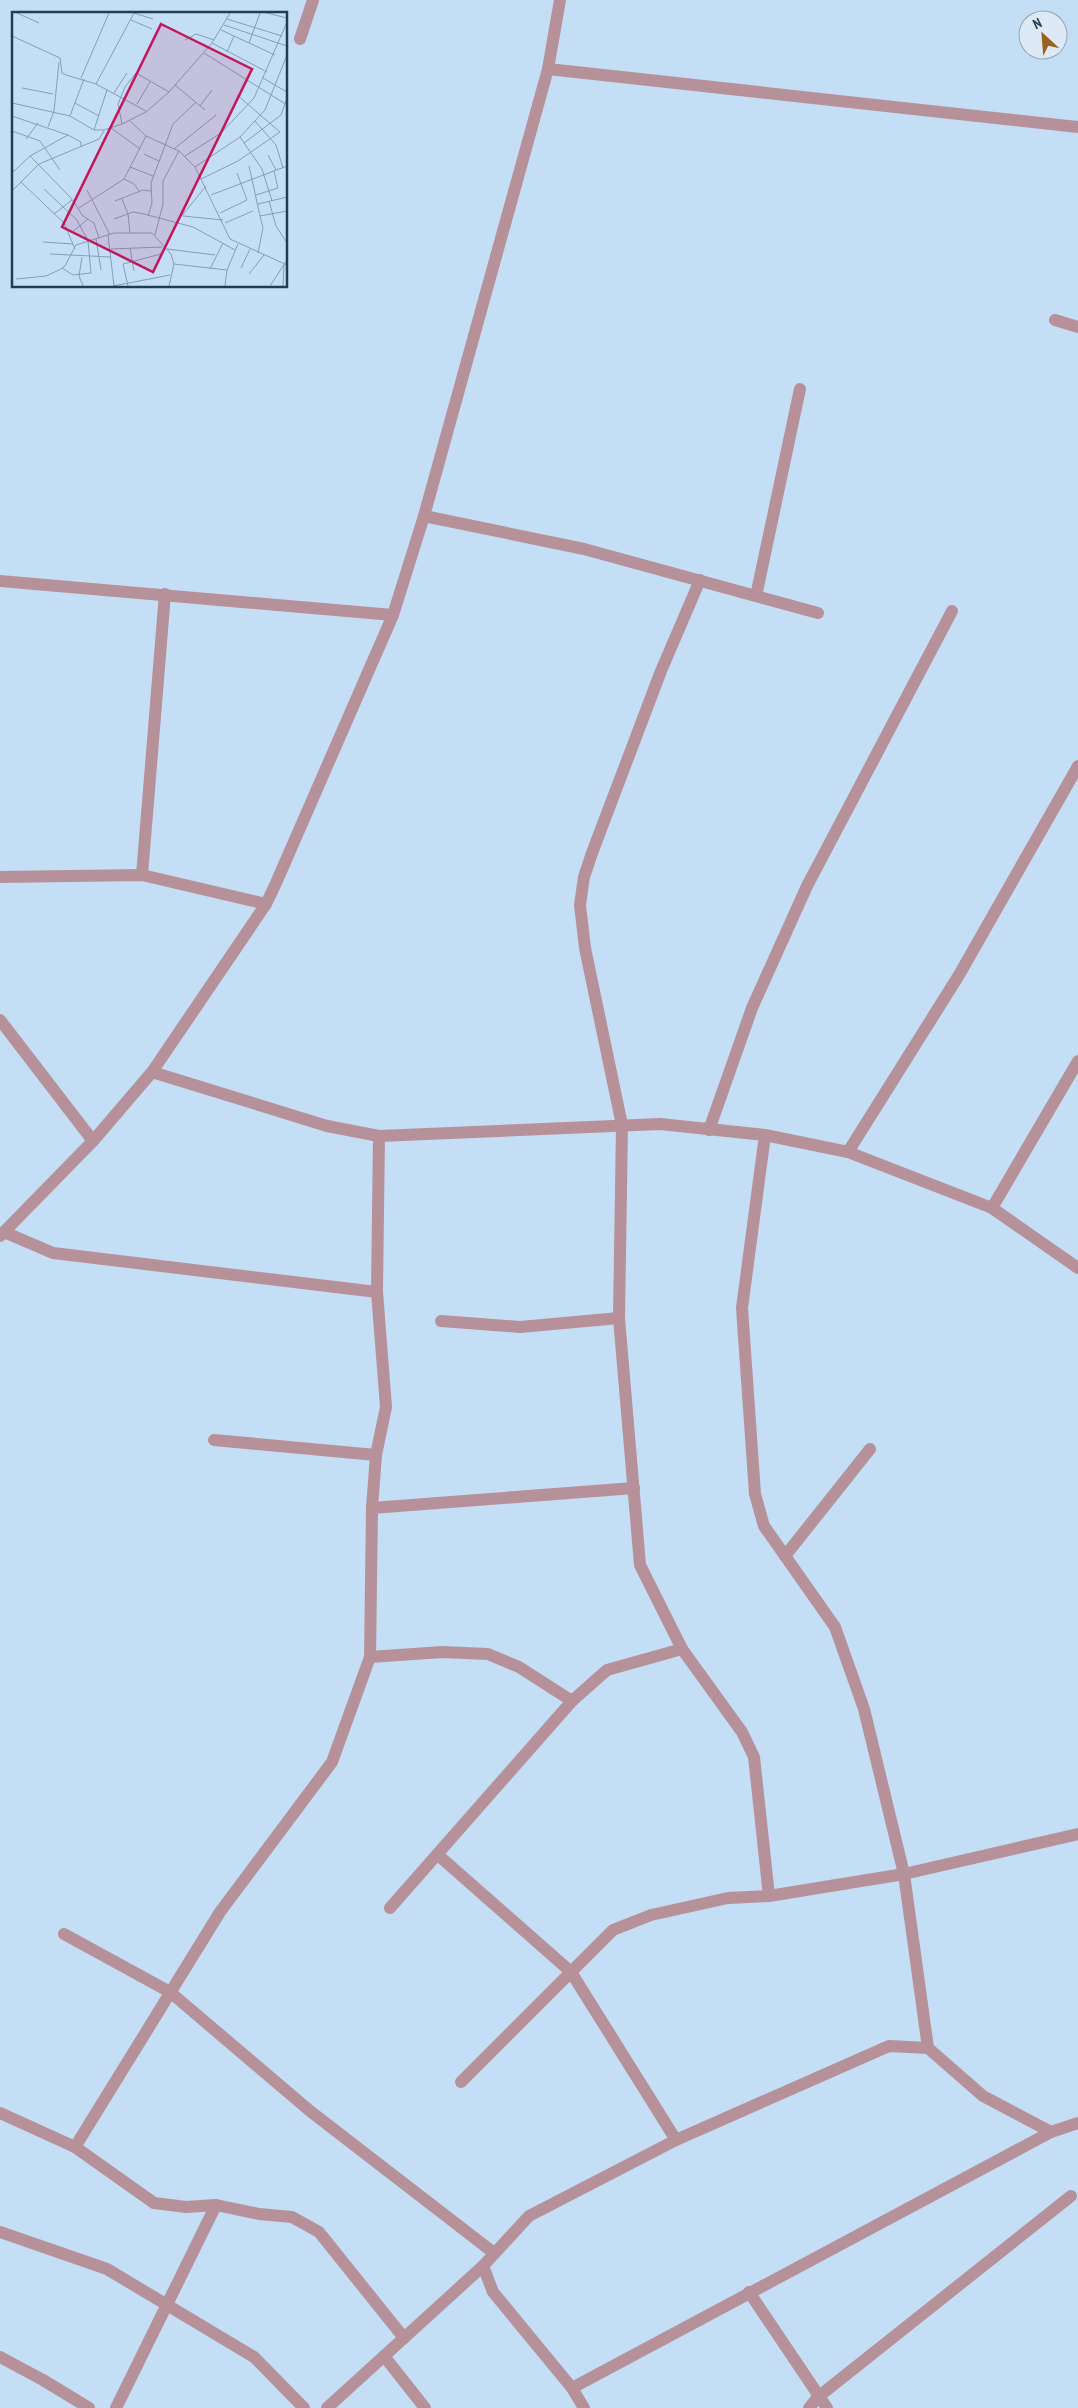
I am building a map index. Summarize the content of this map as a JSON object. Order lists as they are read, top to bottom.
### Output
{
  "north": "top left"
}
